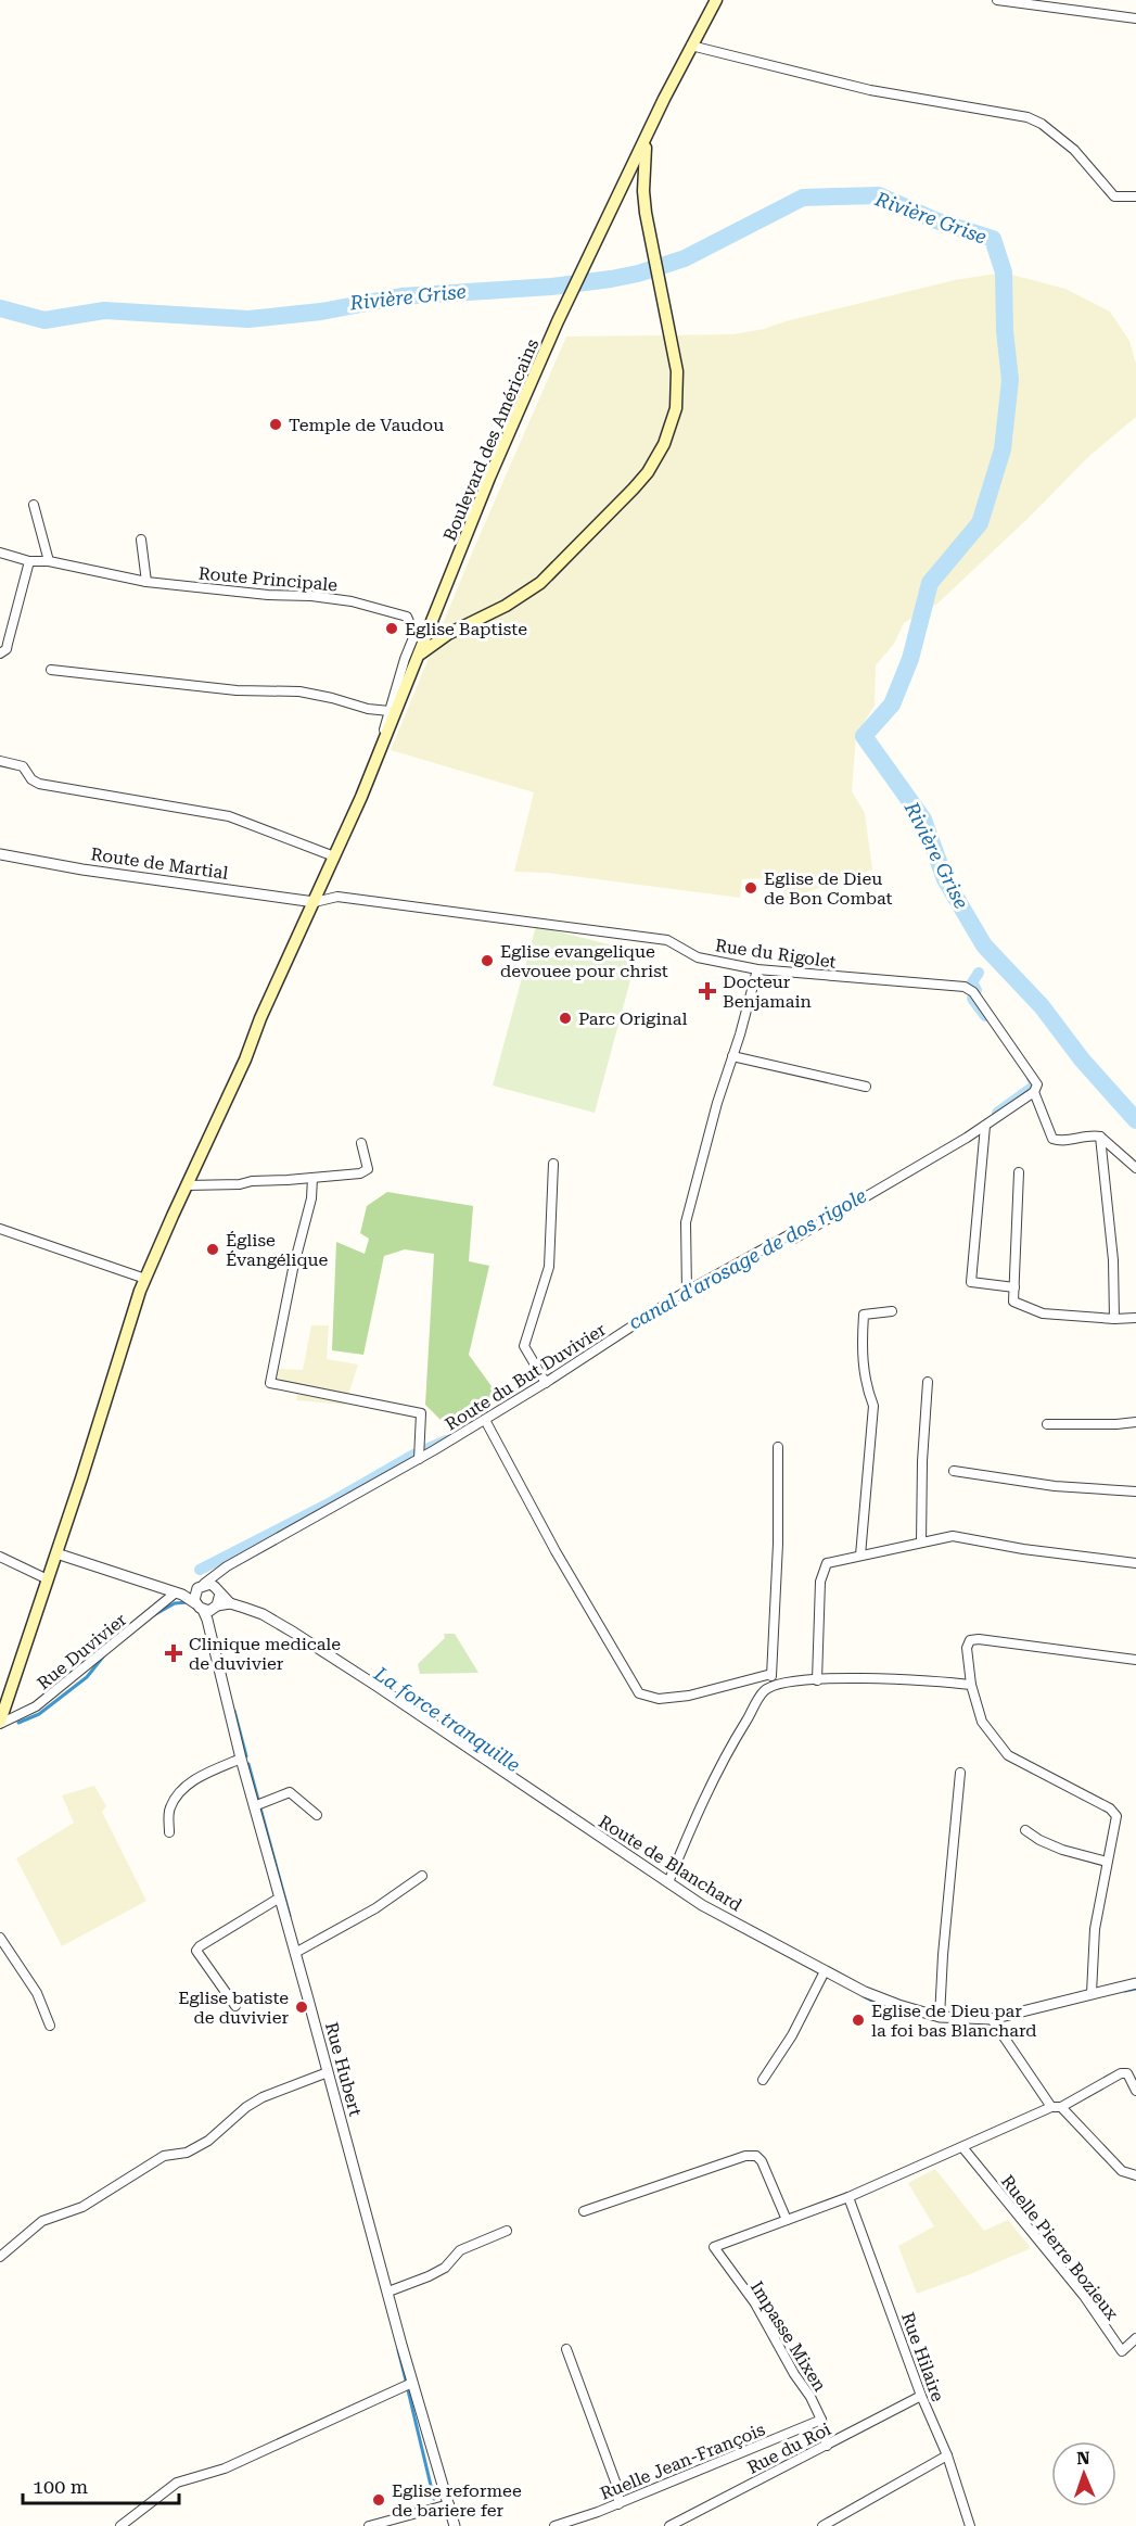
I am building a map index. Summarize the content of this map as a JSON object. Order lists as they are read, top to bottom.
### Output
{
  "streets": {
    "main road": ["Boulevard des Américains"],
    "street": [
      "Route Principale",
      "Route de Martial",
      "Rue du Rigolet",
      "Route du But Duvivier",
      "Rue Duvivier",
      "Route de Blanchard",
      "Rue Hubert",
      "Ruelle Pierre Bozieux",
      "Impasse Mixen",
      "Rue Hilaire",
      "Rue du Roi",
      "Ruelle Jean-François"
    ]
  },
  "crossings": [
    ["Boulevard des Américains", "Route Principale"],
    ["Boulevard des Américains", "Route de Martial"],
    ["Boulevard des Américains", "Rue du Rigolet"],
    ["Boulevard des Américains", "Rue Duvivier"],
    ["Route de Martial", "Rue du Rigolet"],
    ["Rue du Rigolet", "Route du But Duvivier"],
    ["Route du But Duvivier", "Route de Blanchard"],
    ["Route du But Duvivier", "Rue Hubert"],
    ["Route de Blanchard", "Rue Hubert"],
    ["Impasse Mixen", "Rue du Roi"],
    ["Impasse Mixen", "Ruelle Jean-François"],
    ["Rue Hilaire", "Rue du Roi"]
  ],
  "water": ["Rivière Grise", "canal d'arosage de dos rigole", "La force tranquille"],
  "places": {
    "other": [
      "Temple de Vaudou",
      "Eglise Baptiste",
      "Eglise de Dieu de Bon Combat",
      "Eglise evangelique devouee pour christ",
      "Parc Original",
      "Église Évangélique",
      "Eglise batiste de duvivier",
      "Eglise de Dieu par la foi bas Blanchard",
      "Eglise reformee de bariere fer"
    ],
    "health": ["Docteur Benjamain", "Clinique medicale de duvivier"]
  },
  "scale_bar": "100 m",
  "north": "top"
}
